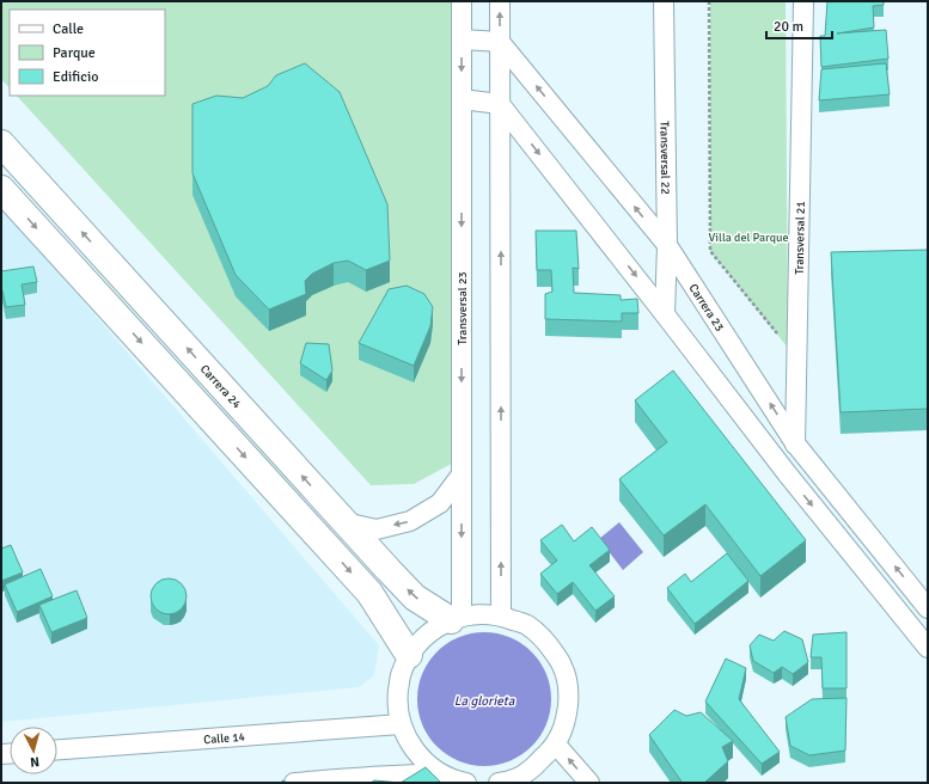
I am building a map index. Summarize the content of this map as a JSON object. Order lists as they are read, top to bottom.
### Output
{
  "streets": {
    "street": [
      "Transversal 22",
      "Transversal 21",
      "Carrera 23",
      "Transversal 23",
      "Carrera 24",
      "Calle 14"
    ]
  },
  "crossings": [
    ["Transversal 22", "Carrera 23"],
    ["Transversal 21", "Carrera 23"],
    ["Transversal 23", "Carrera 24"]
  ],
  "water": ["La glorieta"],
  "parks": ["Villa del Parque"],
  "legend": ["Calle", "Parque", "Edificio"],
  "scale_bar": "20 m",
  "north": "bottom"
}
